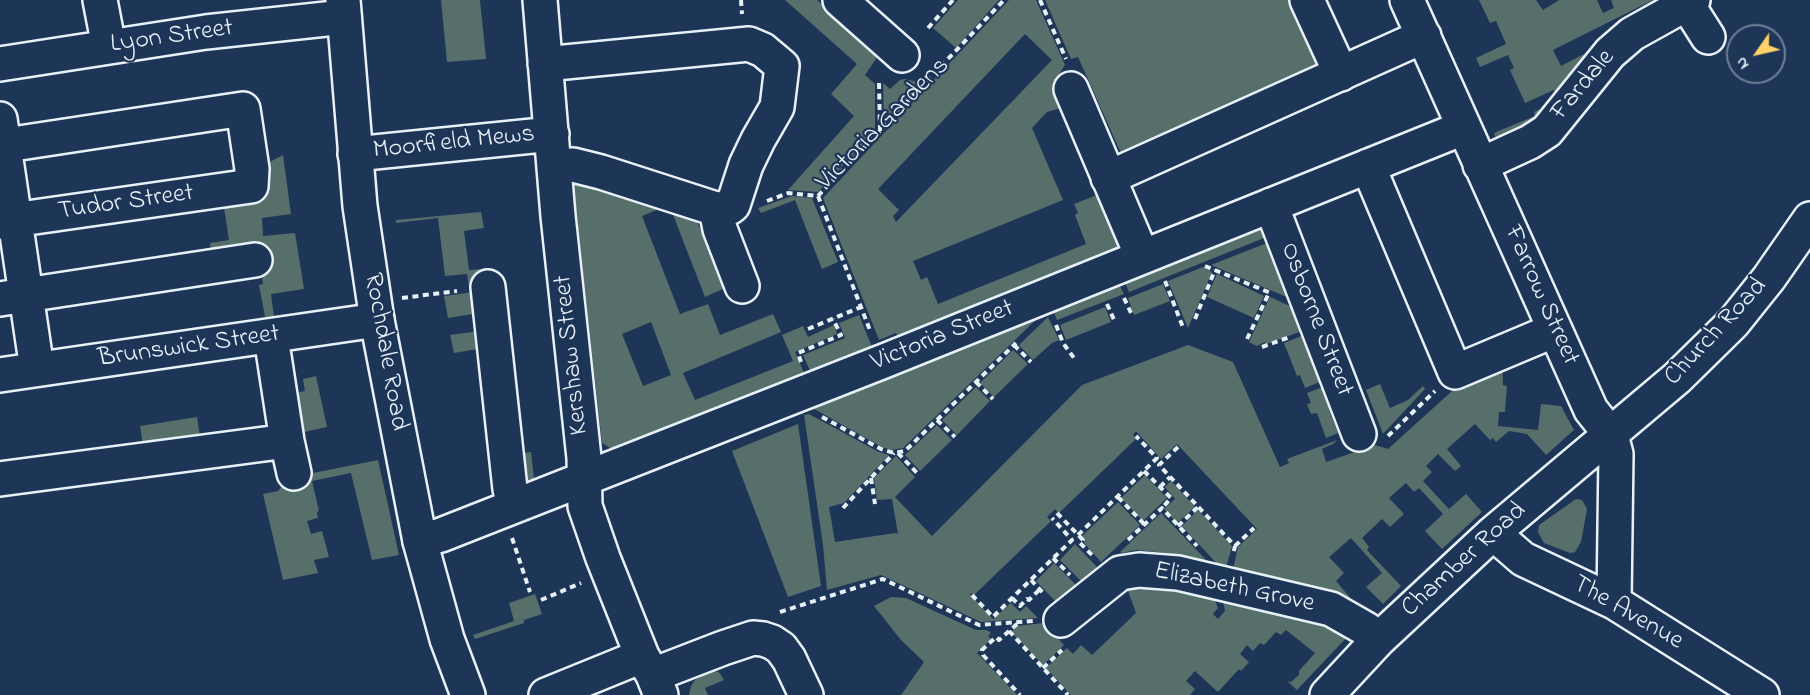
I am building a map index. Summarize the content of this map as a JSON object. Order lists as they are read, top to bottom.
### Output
{
  "streets": {
    "street": [
      "Lyon Street",
      "Fardale",
      "Moorfield Mews",
      "Tudor Street",
      "Farrow Street",
      "Osborne Street",
      "Church Road",
      "Victoria Street",
      "Brunswick Street",
      "Rochdale Road",
      "Kershaw Street",
      "Chamber Road",
      "Elizabeth Grove",
      "The Avenue"
    ],
    "path": ["Victoria Gardens"]
  },
  "crossings": [
    ["Lyon Street", "Rochdale Road"],
    ["Fardale", "Farrow Street"],
    ["Moorfield Mews", "Rochdale Road"],
    ["Moorfield Mews", "Kershaw Street"],
    ["Farrow Street", "Church Road"],
    ["Farrow Street", "Victoria Street"],
    ["Farrow Street", "Chamber Road"],
    ["Farrow Street", "The Avenue"],
    ["Osborne Street", "Victoria Street"],
    ["Church Road", "Chamber Road"],
    ["Victoria Street", "Rochdale Road"],
    ["Victoria Street", "Kershaw Street"],
    ["Brunswick Street", "Rochdale Road"],
    ["Chamber Road", "Elizabeth Grove"],
    ["Chamber Road", "The Avenue"]
  ],
  "north": "bottom left"
}
